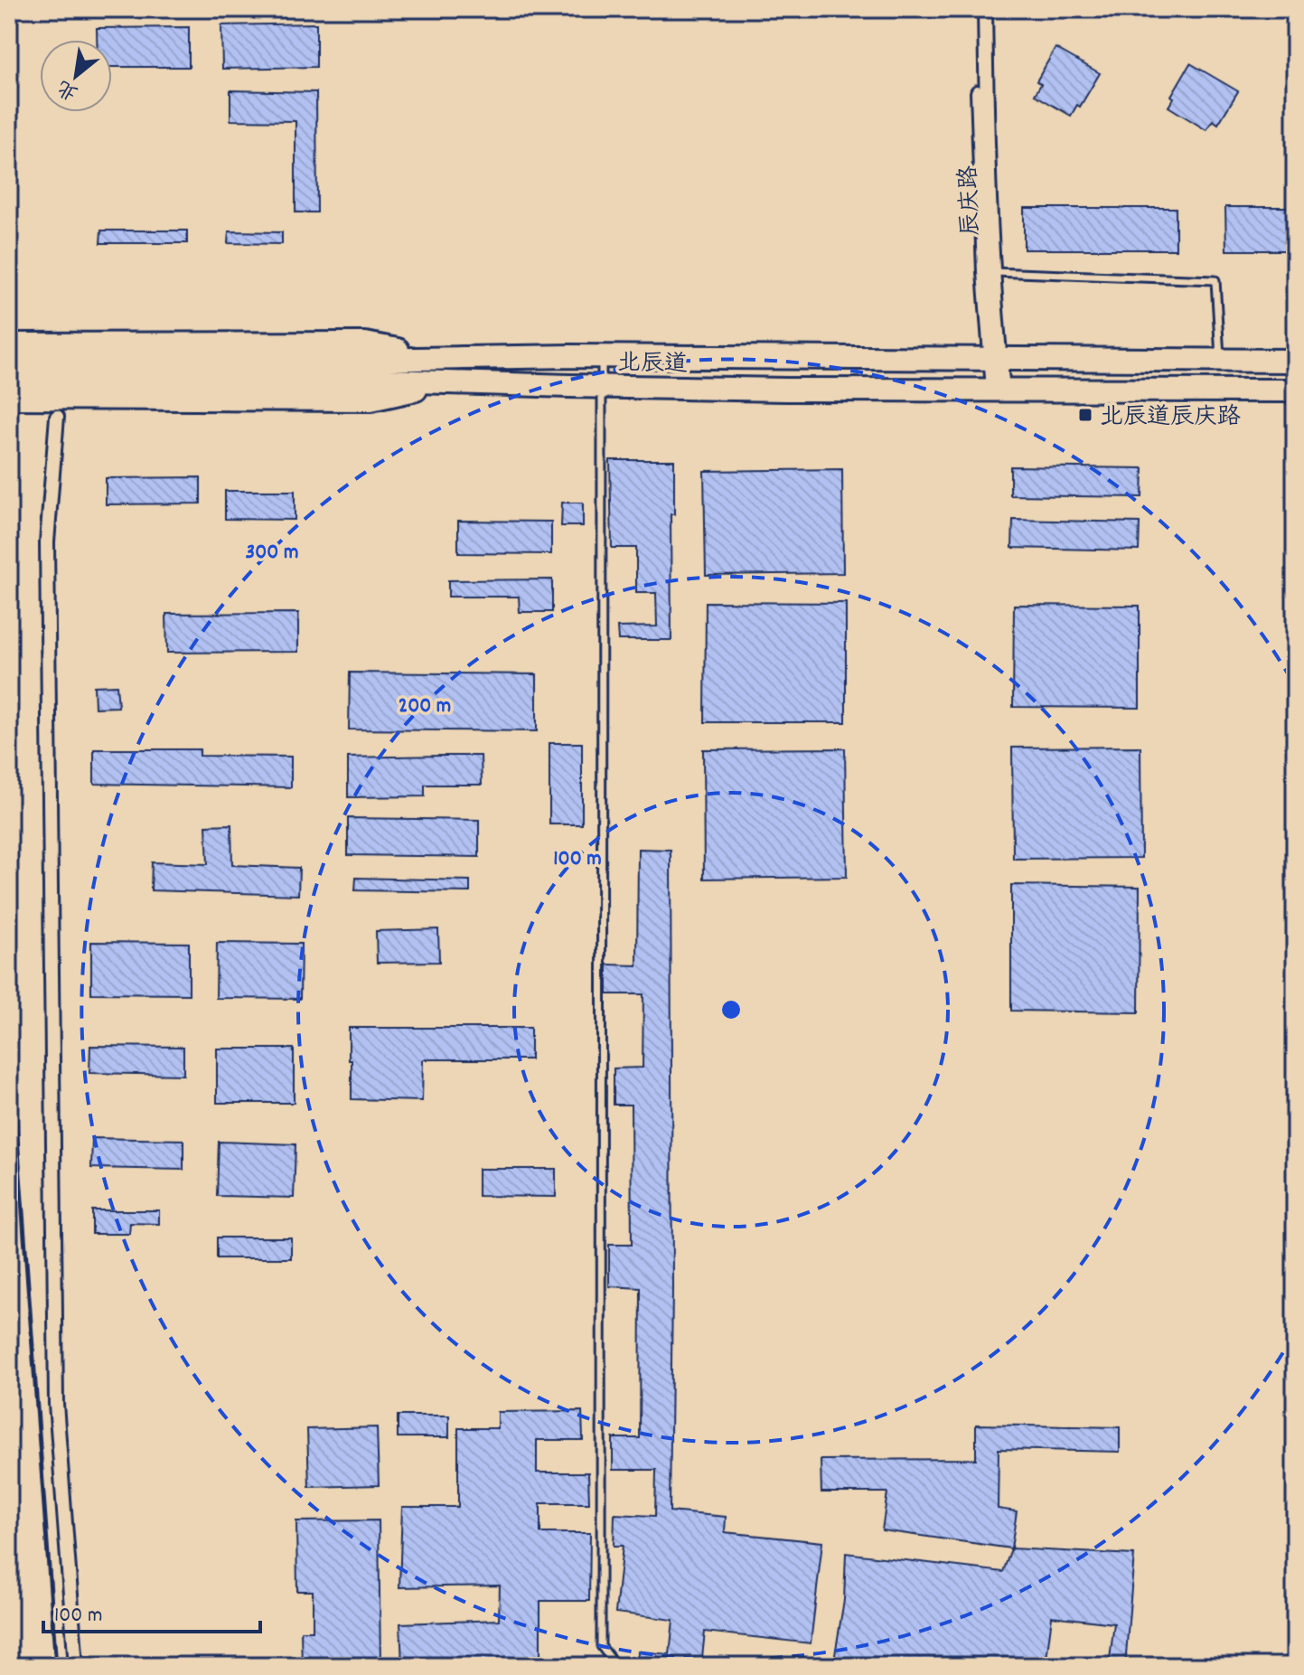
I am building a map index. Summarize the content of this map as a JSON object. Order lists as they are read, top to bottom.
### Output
{
  "streets": {
    "main road": ["北辰道"],
    "street": ["辰庆路"]
  },
  "crossings": [
    ["辰庆路", "北辰道"]
  ],
  "places": {
    "transit": ["北辰道辰庆路"]
  },
  "scale_bar": "100 m",
  "north": "bottom left",
  "rings": ["300 m", "200 m", "100 m"]
}
